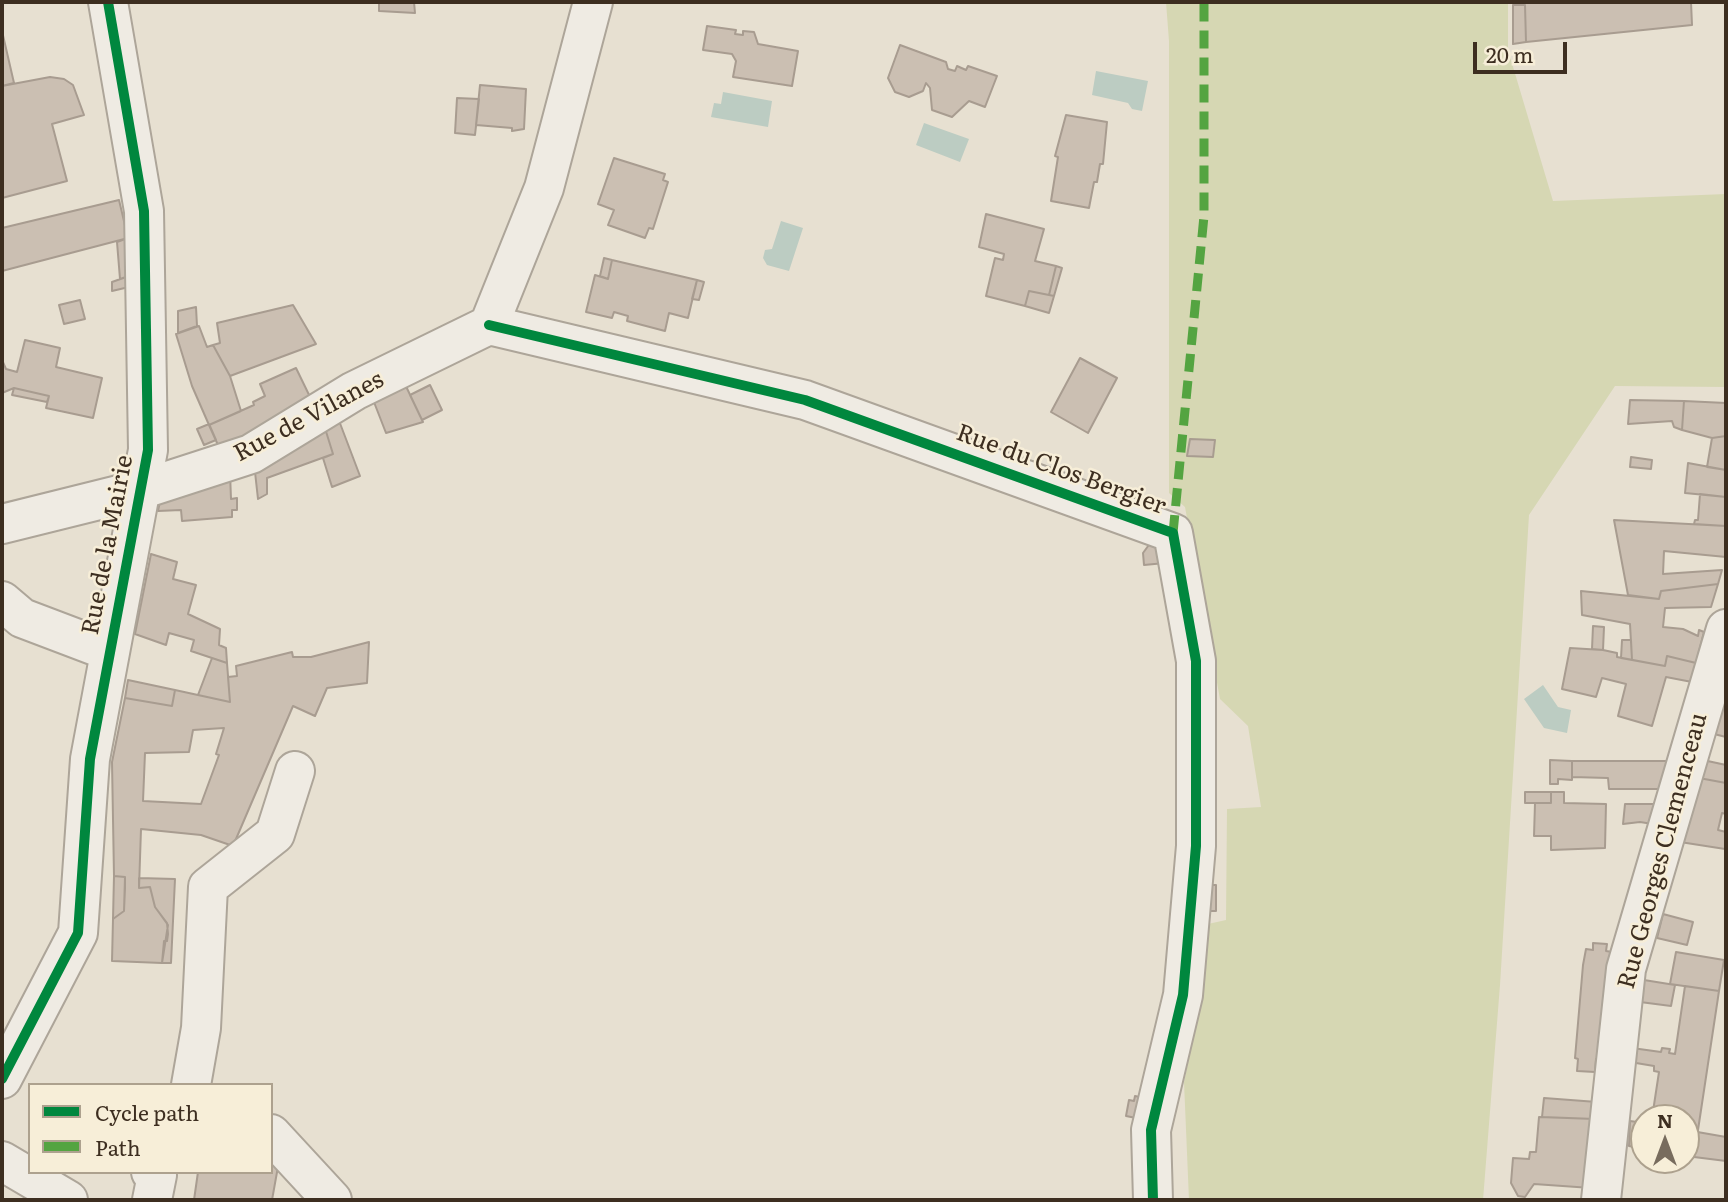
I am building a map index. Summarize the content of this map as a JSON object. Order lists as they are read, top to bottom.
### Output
{
  "streets": {
    "street": [
      "Rue de Vilanes",
      "Rue du Clos Bergier",
      "Rue de la Mairie",
      "Rue Georges Clemenceau"
    ]
  },
  "crossings": [
    ["Rue de Vilanes", "Rue du Clos Bergier"],
    ["Rue de Vilanes", "Rue de la Mairie"]
  ],
  "legend": ["Cycle path", "Path"],
  "scale_bar": "20 m",
  "north": "top"
}
